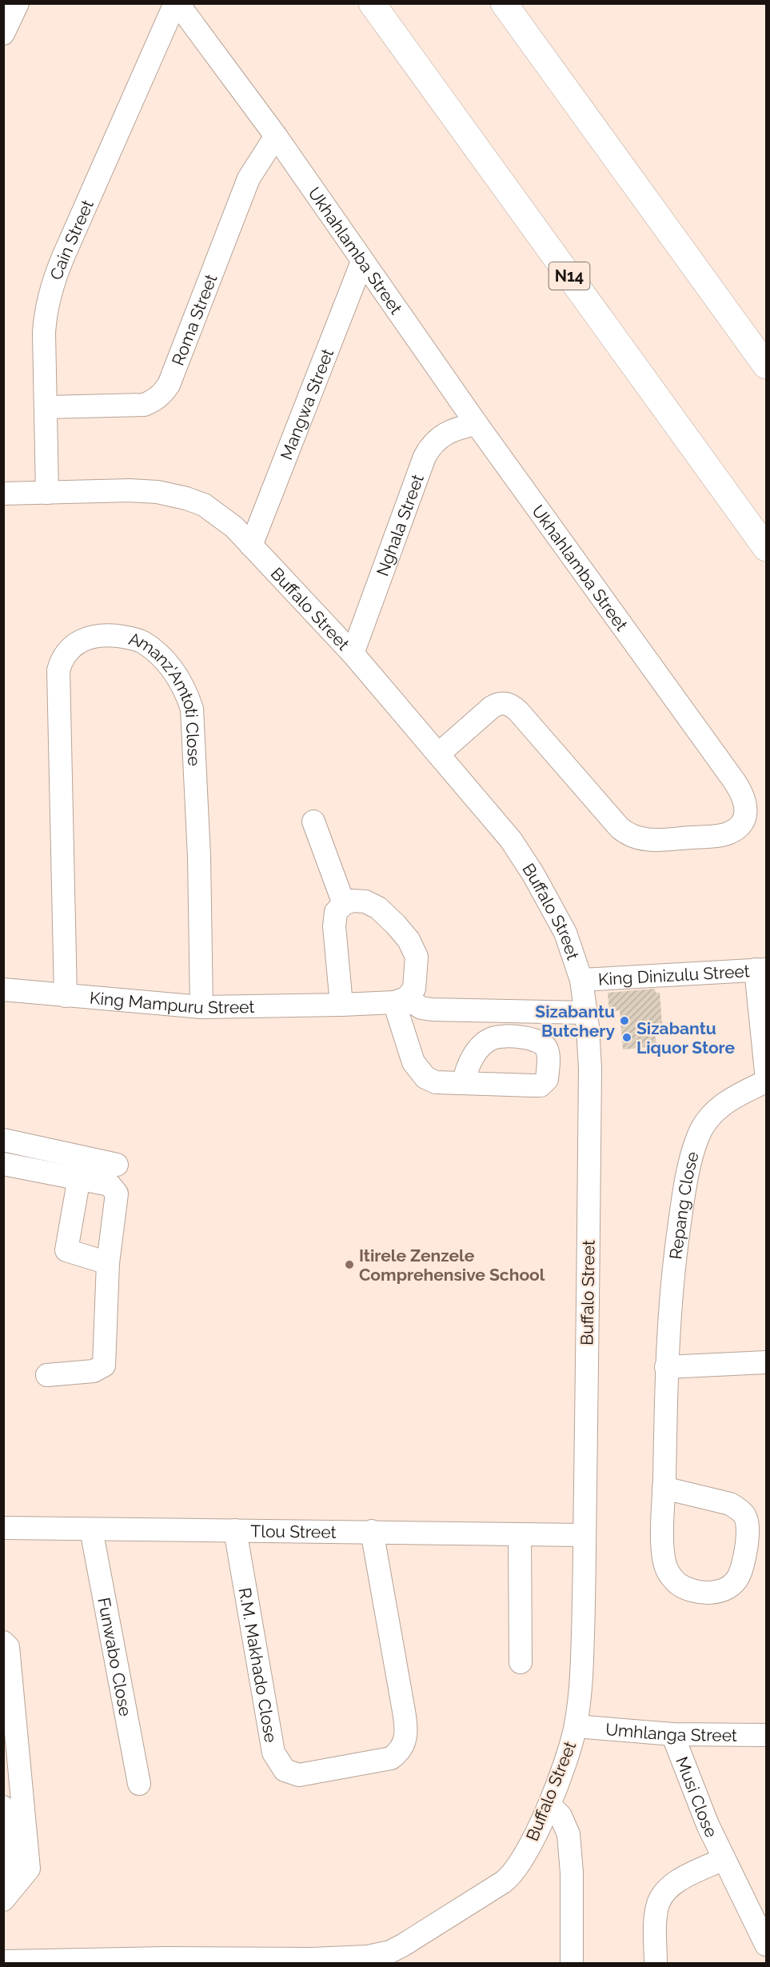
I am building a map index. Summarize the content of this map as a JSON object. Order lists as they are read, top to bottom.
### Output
{
  "streets": {
    "highway": ["N14"],
    "street": [
      "Cain Street",
      "Ukhahlamba Street",
      "Roma Street",
      "Mangwa Street",
      "Nghala Street",
      "Buffalo Street",
      "Amanz'Amtoti Close",
      "King Dinizulu Street",
      "King Mampuru Street",
      "Repang Close",
      "Tlou Street",
      "Funwabo Close",
      "R.M. Makhado Close",
      "Umhlanga Street",
      "Musi Close"
    ]
  },
  "crossings": [
    ["Cain Street", "Ukhahlamba Street"],
    ["Cain Street", "Roma Street"],
    ["Cain Street", "Buffalo Street"],
    ["Ukhahlamba Street", "Roma Street"],
    ["Ukhahlamba Street", "Mangwa Street"],
    ["Ukhahlamba Street", "Nghala Street"],
    ["Ukhahlamba Street", "Buffalo Street"],
    ["Mangwa Street", "Buffalo Street"],
    ["Nghala Street", "Buffalo Street"],
    ["Buffalo Street", "King Dinizulu Street"],
    ["Buffalo Street", "King Mampuru Street"],
    ["Buffalo Street", "Tlou Street"],
    ["Buffalo Street", "Umhlanga Street"],
    ["Amanz'Amtoti Close", "King Mampuru Street"],
    ["Tlou Street", "Funwabo Close"],
    ["Tlou Street", "R.M. Makhado Close"],
    ["Umhlanga Street", "Musi Close"]
  ],
  "places": ["Sizabantu Butchery", "Sizabantu Liquor Store", "Itirele Zenzele Comprehensive School"]
}
